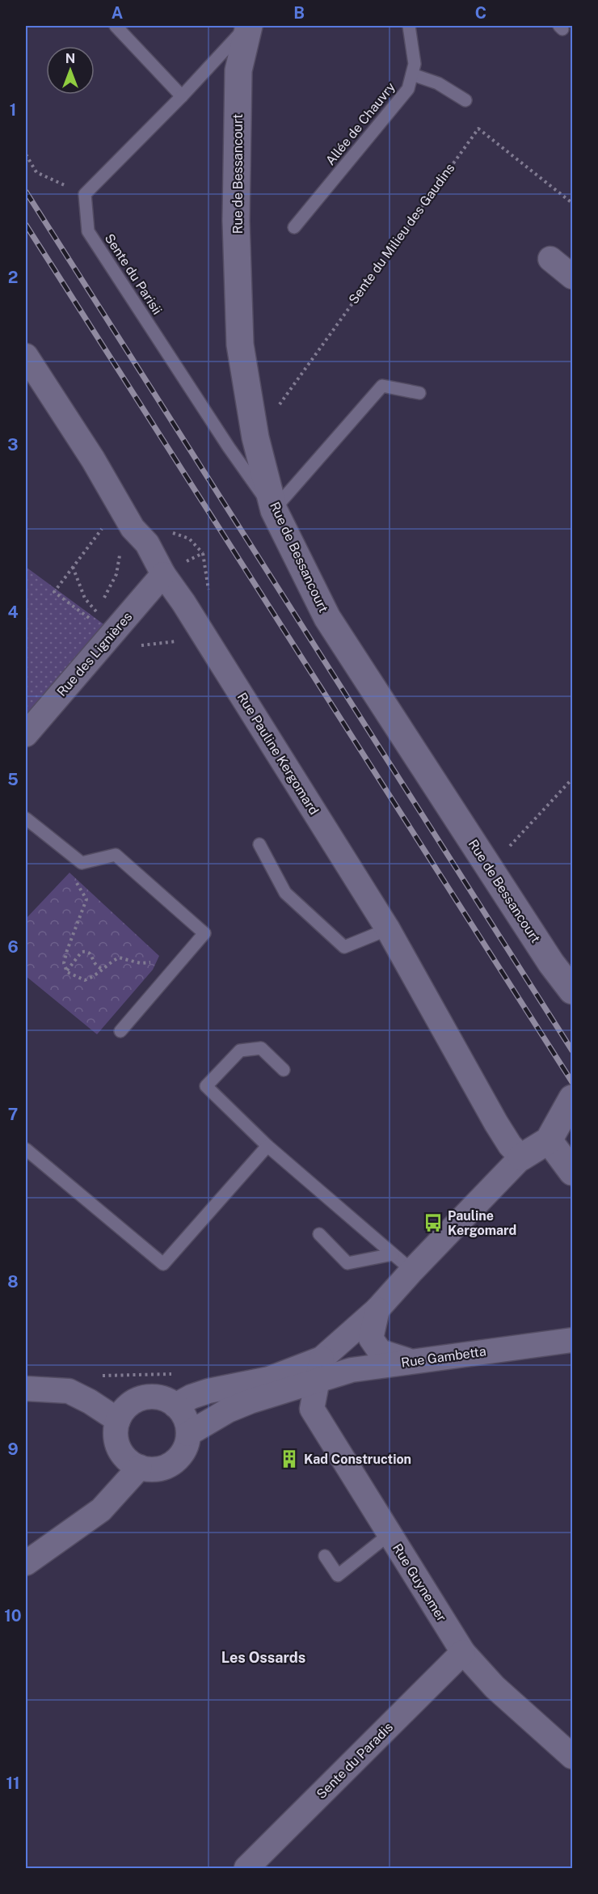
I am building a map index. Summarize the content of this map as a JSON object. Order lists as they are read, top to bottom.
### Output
{
  "streets": {
    "street": [
      "Rue de Bessancourt",
      "Rue des Lignières",
      "Rue Pauline Kergomard",
      "Rue Gambetta",
      "Rue Guynemer",
      "Sente du Paradis"
    ],
    "lane": ["Allée de Chauvry", "Sente du Parisii"],
    "path": ["Sente du Milieu des Gaudins"]
  },
  "crossings": [
    ["Rue de Bessancourt", "Sente du Milieu des Gaudins"],
    ["Rue de Bessancourt", "Sente du Parisii"],
    ["Rue des Lignières", "Rue Pauline Kergomard"],
    ["Rue Gambetta", "Rue Guynemer"],
    ["Rue Guynemer", "Sente du Paradis"]
  ],
  "districts": ["Les Ossards"],
  "places": {
    "bus stop": ["Pauline Kergomard"],
    "building": ["Kad Construction"]
  },
  "north": "top",
  "grid": {
    "columns": ["A", "B", "C"],
    "rows": [
      "1",
      "2",
      "3",
      "4",
      "5",
      "6",
      "7",
      "8",
      "9",
      "10",
      "11"
    ]
  }
}
